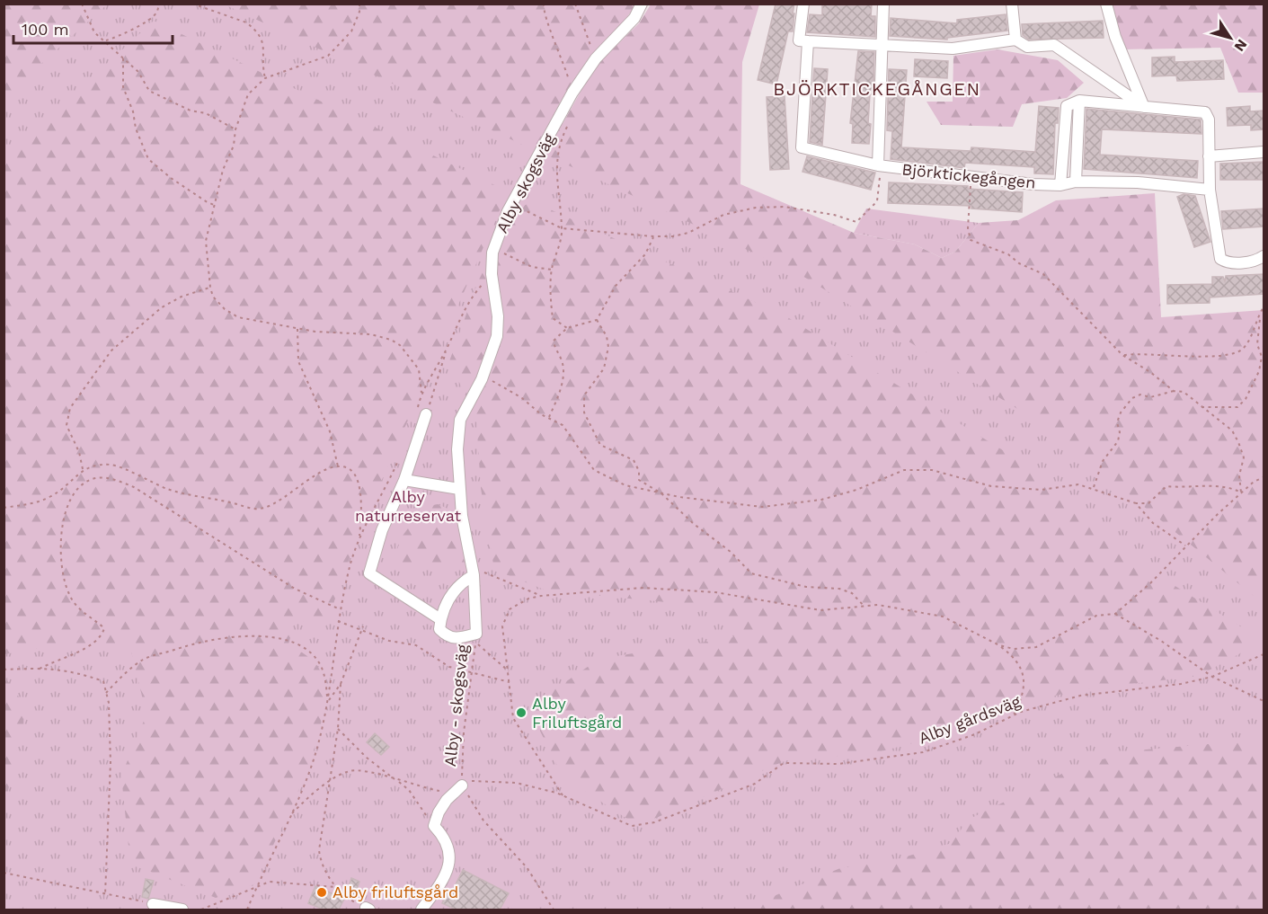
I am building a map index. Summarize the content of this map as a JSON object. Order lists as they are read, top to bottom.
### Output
{
  "streets": {
    "street": ["Björktickegången", "Alby skogsväg"],
    "path": ["Alby - skogsväg", "Alby gårdsväg"]
  },
  "crossings": [
    ["Alby skogsväg", "Alby - skogsväg"]
  ],
  "districts": ["BJÖRKTICKEGÅNGEN"],
  "parks": ["Alby naturreservat"],
  "places": ["Alby Friluftsgård", "Alby friluftsgård"],
  "scale_bar": "100 m",
  "north": "bottom right"
}
